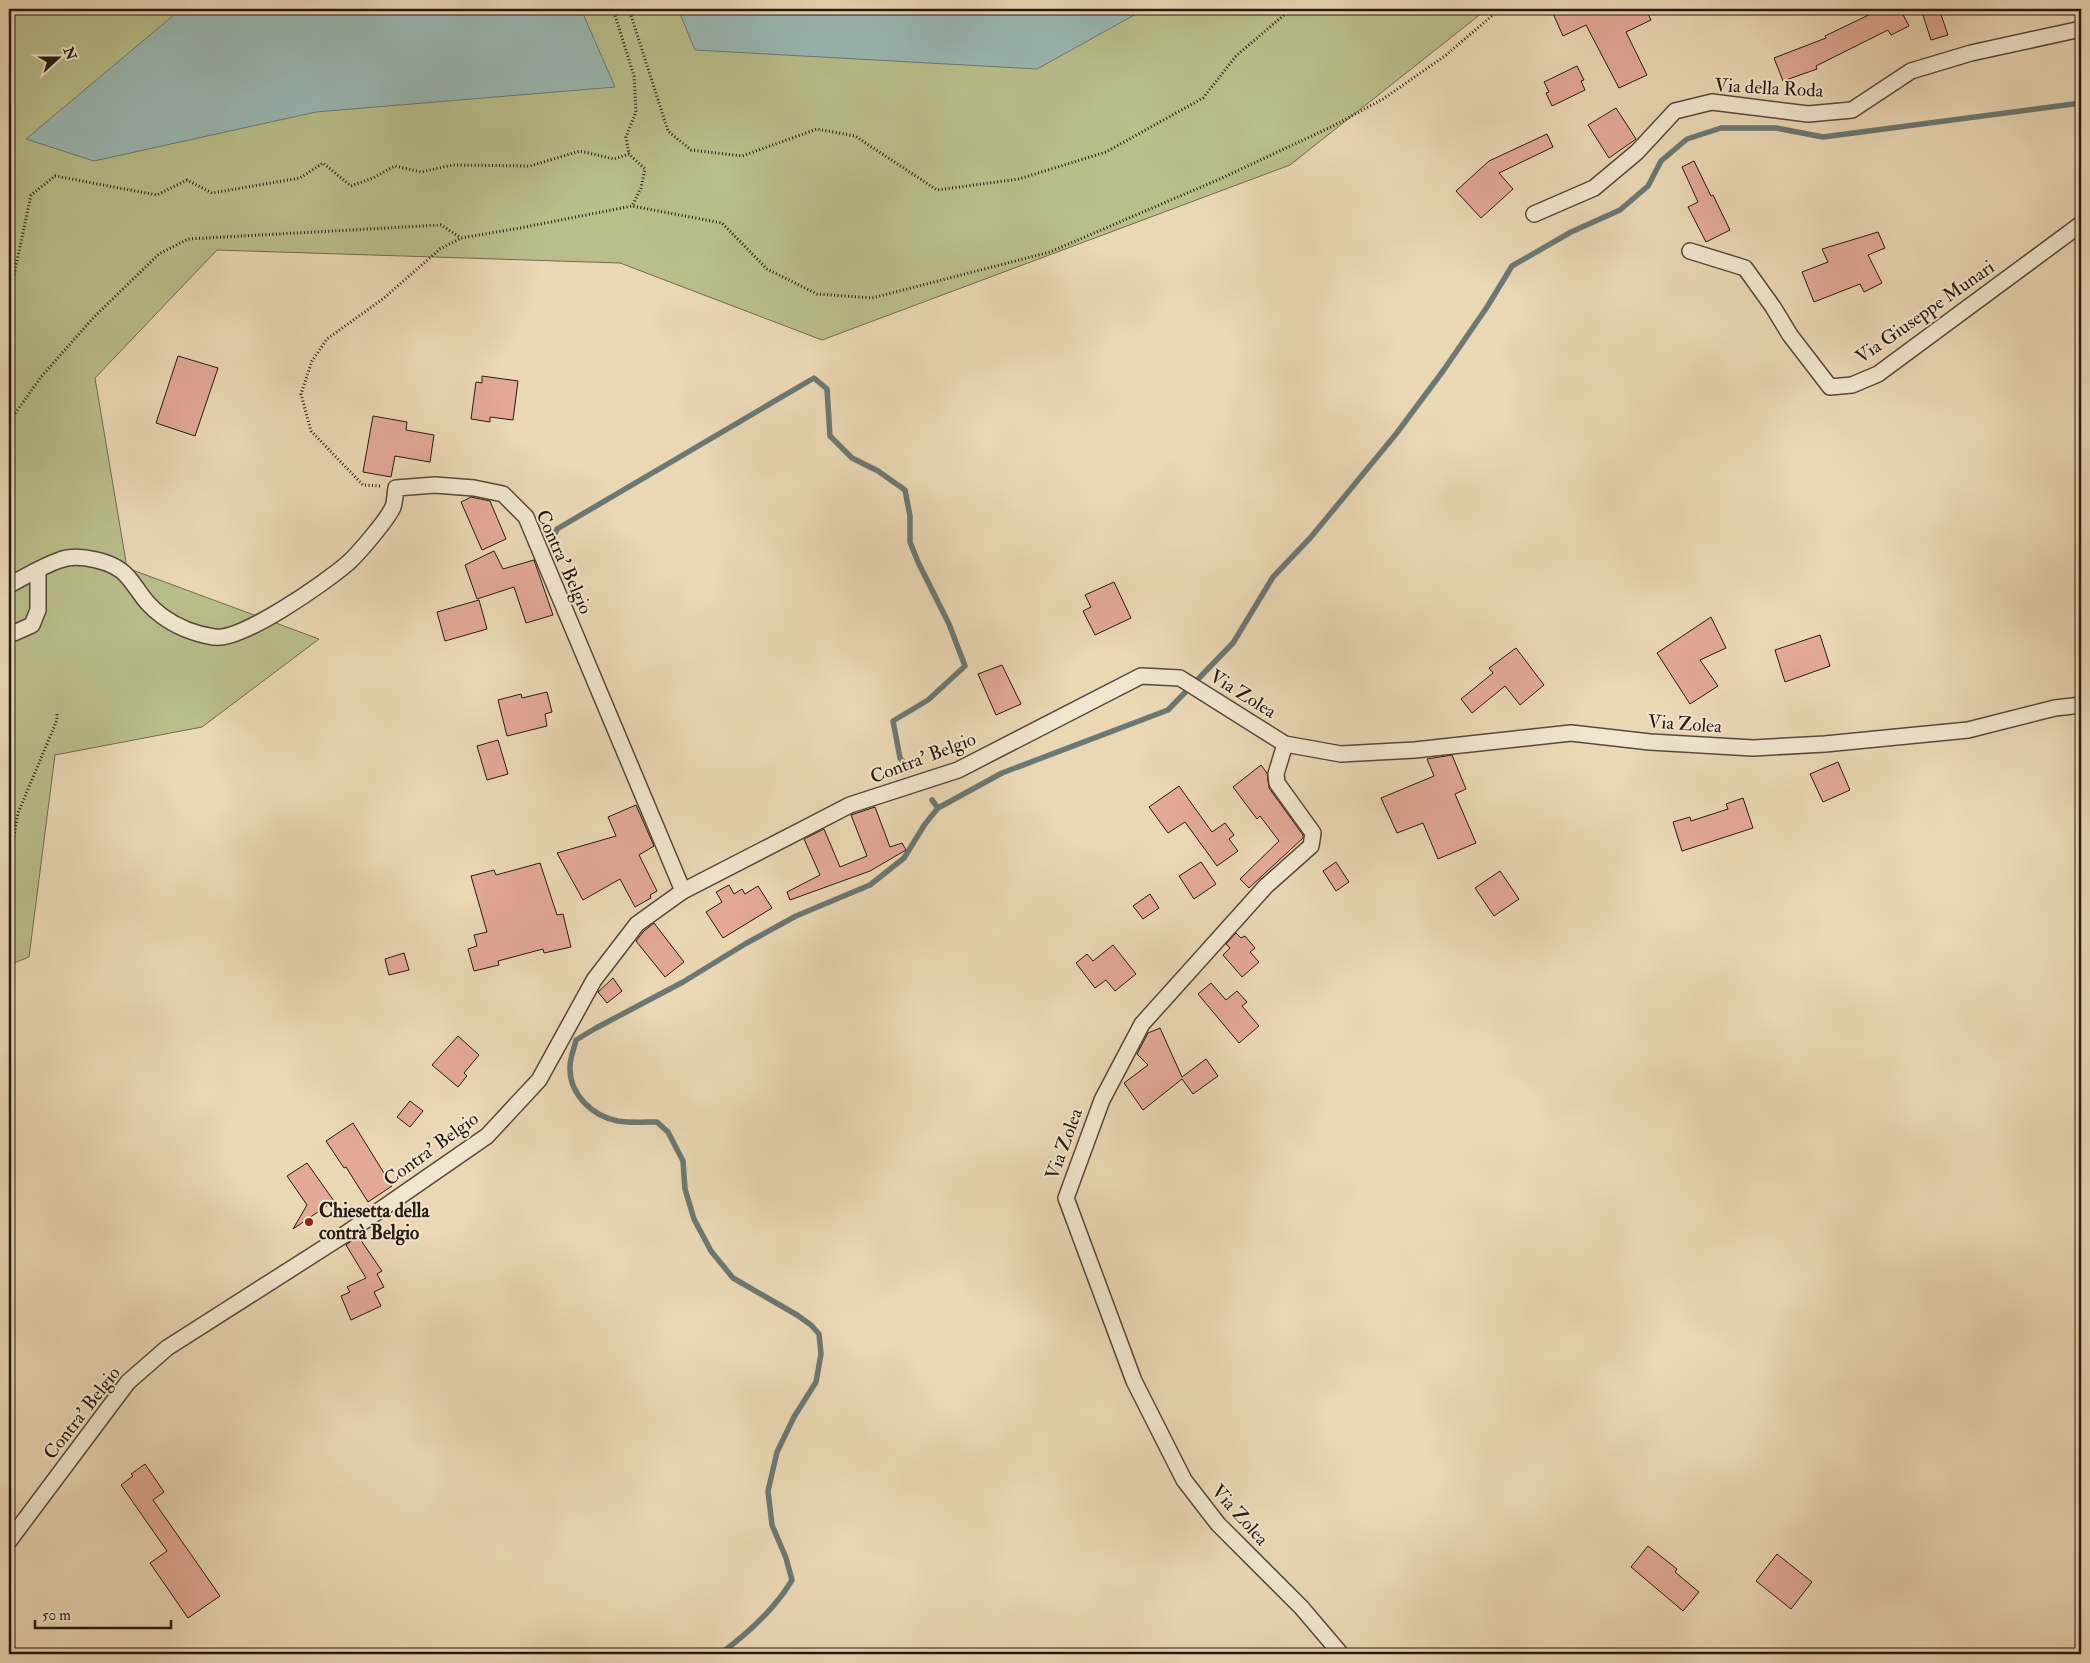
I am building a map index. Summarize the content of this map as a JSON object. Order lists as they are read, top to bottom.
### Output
{
  "streets": {
    "street": [
      "Via della Roda",
      "Via Giuseppe Munari",
      "Contra' Belgio",
      "Via Zolea"
    ]
  },
  "crossings": [
    ["Contra' Belgio", "Via Zolea"]
  ],
  "places": ["Chiesetta della contrà Belgio"],
  "scale_bar": "50 m",
  "north": "right"
}
